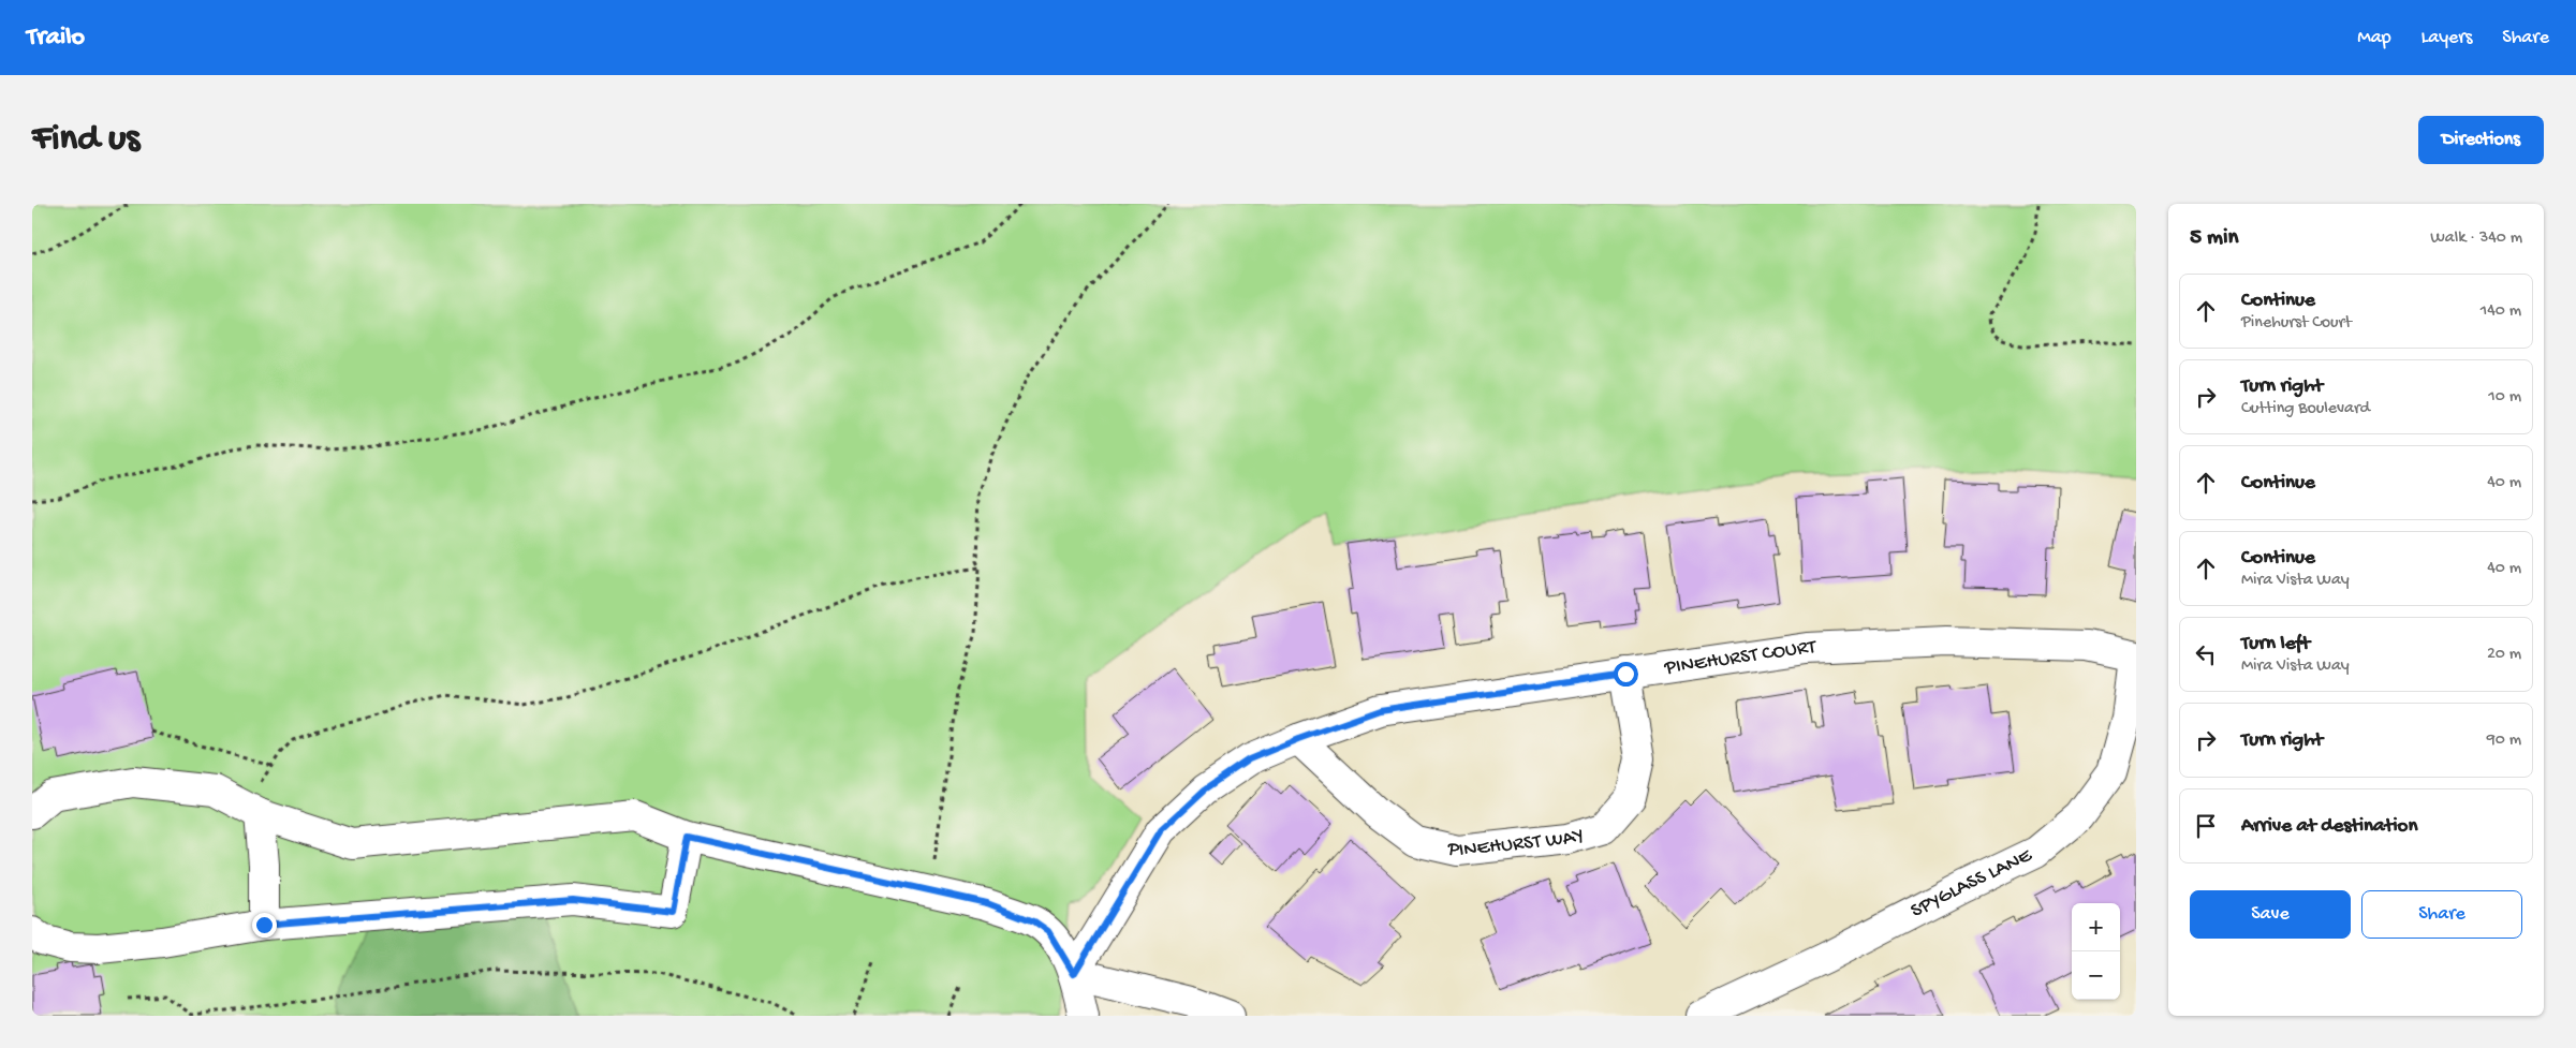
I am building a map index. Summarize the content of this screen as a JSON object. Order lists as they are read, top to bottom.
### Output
{
  "streets": {
    "street": ["PINEHURST COURT", "PINEHURST WAY", "SPYGLASS LANE"]
  },
  "crossings": [
    ["PINEHURST COURT", "PINEHURST WAY"],
    ["PINEHURST COURT", "SPYGLASS LANE"]
  ],
  "page": {
    "header": "Trailo",
    "nav": ["Map", "Layers", "Share"],
    "buttons": [
      "Directions",
      ["Save", "Share"]
    ],
    "title": "Find us",
    "heading": ["5 min", "Walk · 340 m"],
    "list": [
      ["Continue", "Pinehurst Court", "140 m"],
      ["Turn right", "Cutting Boulevard", "10 m"],
      ["Continue", "40 m"],
      ["Continue", "Mira Vista Way", "40 m"],
      ["Turn left", "Mira Vista Way", "20 m"],
      ["Turn right", "90 m"],
      "Arrive at destination"
    ],
    "map_buttons": ["+", "−"]
  }
}
